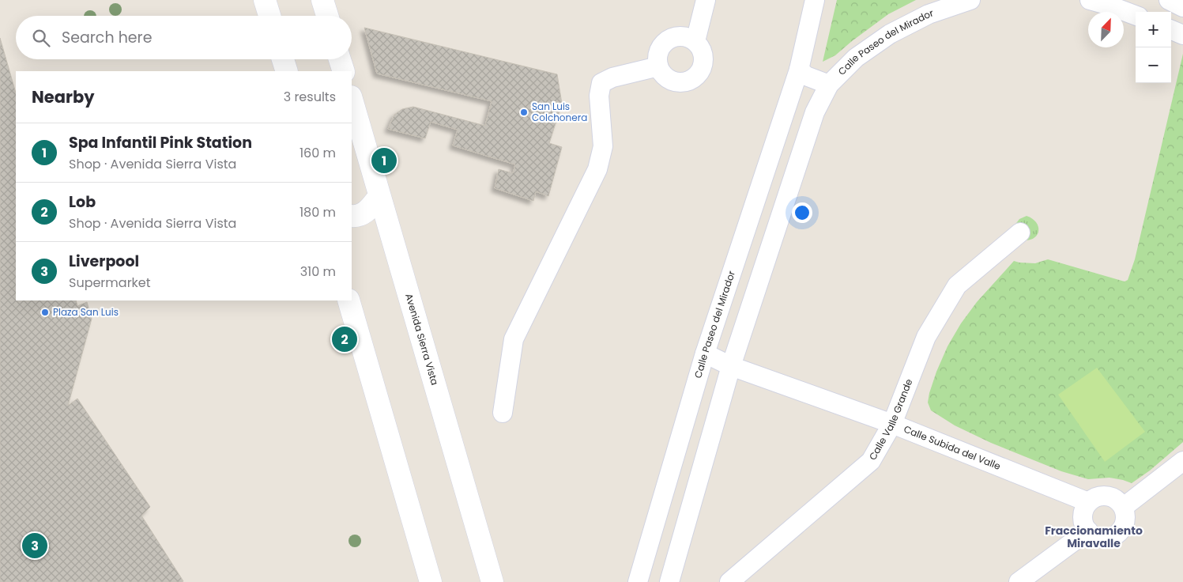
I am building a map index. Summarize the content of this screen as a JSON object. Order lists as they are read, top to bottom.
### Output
{
  "streets": {
    "street": [
      "Calle Paseo del Mirador",
      "Avenida Sierra Vista",
      "Calle Valle Grande",
      "Calle Subida del Valle"
    ]
  },
  "crossings": [
    ["Calle Paseo del Mirador", "Calle Subida del Valle"],
    ["Calle Valle Grande", "Calle Subida del Valle"]
  ],
  "districts": ["Fraccionamiento Miravalle"],
  "places": ["San Luis Colchonera", "Plaza San Luis"],
  "north": "top right",
  "page": {
    "map_buttons": ["+", "−"],
    "search": "Search here",
    "heading": ["Nearby", "3 results"],
    "list": [
      {
        "mark": "1",
        "name": "Spa Infantil Pink Station",
        "note": "Shop · Avenida Sierra Vista",
        "value": "160 m"
      },
      {
        "mark": "2",
        "name": "Lob",
        "note": "Shop · Avenida Sierra Vista",
        "value": "180 m"
      },
      {
        "mark": "3",
        "name": "Liverpool",
        "note": "Supermarket",
        "value": "310 m"
      }
    ],
    "pins": ["1", "2", "3"]
  }
}
